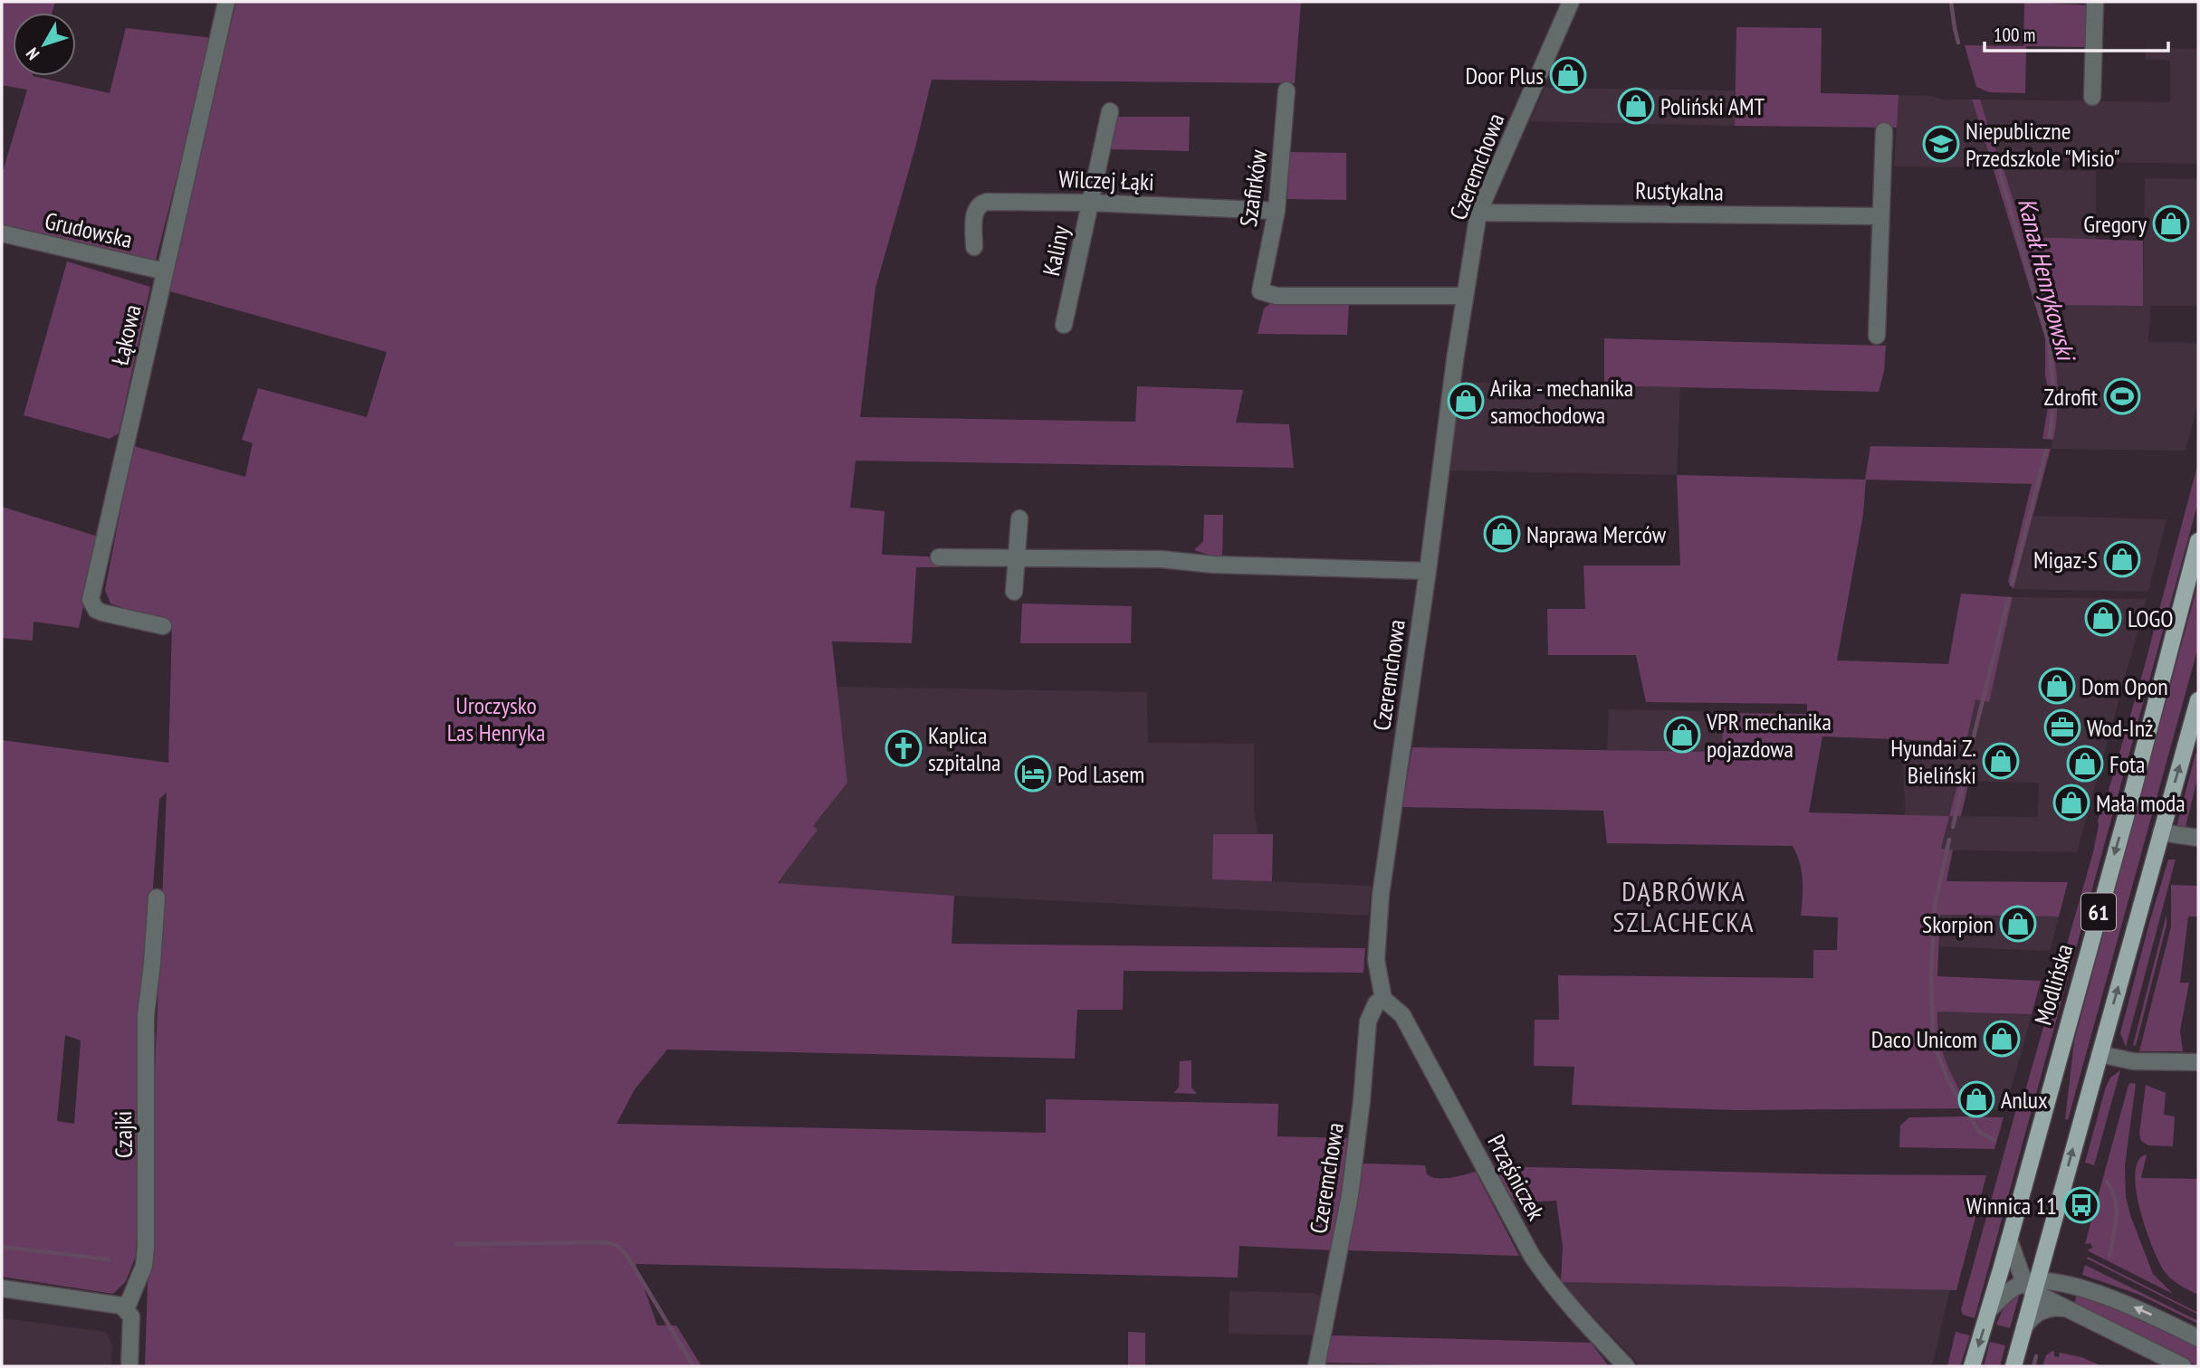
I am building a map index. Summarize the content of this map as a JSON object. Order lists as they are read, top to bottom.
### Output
{
  "streets": {
    "main road": ["61", "Modlińska"],
    "street": [
      "Czeremchowa",
      "Wilczej Łąki",
      "Szafirków",
      "Rustykalna",
      "Grudowska",
      "Kaliny",
      "Łąkowa",
      "Czajki",
      "Prząśniczek"
    ]
  },
  "crossings": [
    ["Czeremchowa", "Szafirków"],
    ["Czeremchowa", "Rustykalna"],
    ["Czeremchowa", "Prząśniczek"],
    ["Wilczej Łąki", "Szafirków"],
    ["Wilczej Łąki", "Kaliny"],
    ["Grudowska", "Łąkowa"]
  ],
  "districts": ["DĄBRÓWKA SZLACHECKA"],
  "water": ["Kanał Henrykowski"],
  "parks": ["Uroczysko Las Henryka"],
  "places": {
    "shop": [
      "Door Plus",
      "Poliński AMT",
      "Gregory",
      "Arika - mechanika samochodowa",
      "Naprawa Merców",
      "Migaz-S",
      "LOGO",
      "Dom Opon",
      "VPR mechanika pojazdowa",
      "Hyundai Z. Bieliński",
      "Fota",
      "Mała moda",
      "Skorpion",
      "Daco Unicom",
      "Anlux"
    ],
    "school or university": ["Niepubliczne Przedszkole \"Misio\""],
    "sports": ["Zdrofit"],
    "office": ["Wod-Inż"],
    "church": ["Kaplica szpitalna"],
    "hotel": ["Pod Lasem"],
    "bus stop": ["Winnica 11"]
  },
  "scale_bar": "100 m",
  "north": "bottom left"
}
